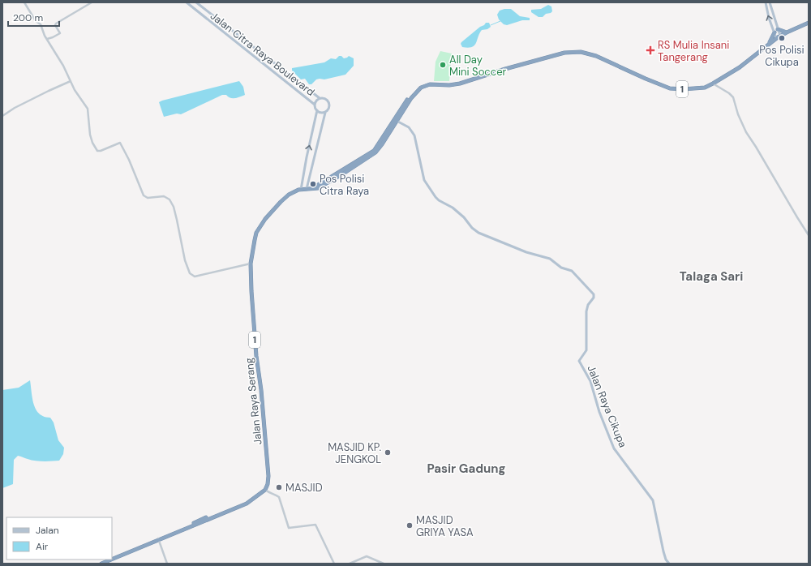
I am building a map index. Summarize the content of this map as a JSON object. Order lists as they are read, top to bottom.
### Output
{
  "streets": {
    "highway": ["1", "Jalan Raya Serang"],
    "main road": ["Jalan Citra Raya Boulevard", "Jalan Raya Cikupa"]
  },
  "crossings": [
    ["Jalan Citra Raya Boulevard", "Jalan Raya Serang"],
    ["1", "Jalan Raya Serang"],
    ["Jalan Raya Serang", "Jalan Raya Cikupa"]
  ],
  "districts": ["Talaga Sari", "Pasir Gadung"],
  "places": {
    "other": [
      "Pos Polisi Cikupa",
      "All Day Mini Soccer",
      "Pos Polisi Citra Raya",
      "MASJID KP. JENGKOL",
      "MASJID",
      "MASJID GRIYA YASA"
    ],
    "health": ["RS Mulia Insani Tangerang"]
  },
  "legend": ["Jalan", "Air"],
  "scale_bar": "200 m"
}
